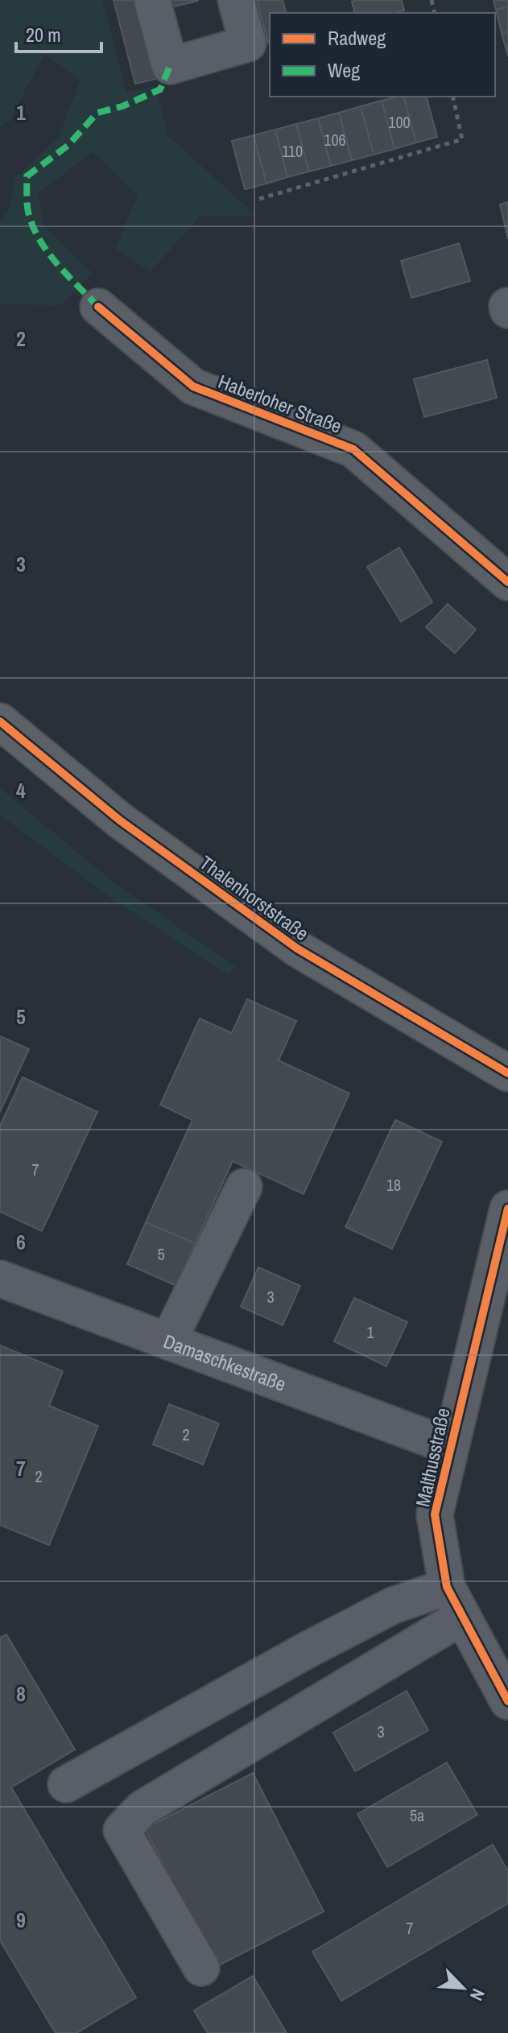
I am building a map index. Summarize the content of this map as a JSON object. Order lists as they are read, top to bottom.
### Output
{
  "streets": {
    "main road": ["Thalenhorststraße"],
    "street": ["Haberloher Straße", "Damaschkestraße", "Malthusstraße"]
  },
  "crossings": [
    ["Damaschkestraße", "Malthusstraße"]
  ],
  "house_numbers": [
    "100",
    "106",
    "110",
    "7",
    "18",
    "5",
    "3",
    "1",
    "2",
    "2",
    "3",
    "5a",
    "7"
  ],
  "legend": ["Radweg", "Weg"],
  "scale_bar": "20 m",
  "north": "bottom right",
  "grid": {
    "rows": [
      "1",
      "2",
      "3",
      "4",
      "5",
      "6",
      "7",
      "8",
      "9"
    ]
  }
}
